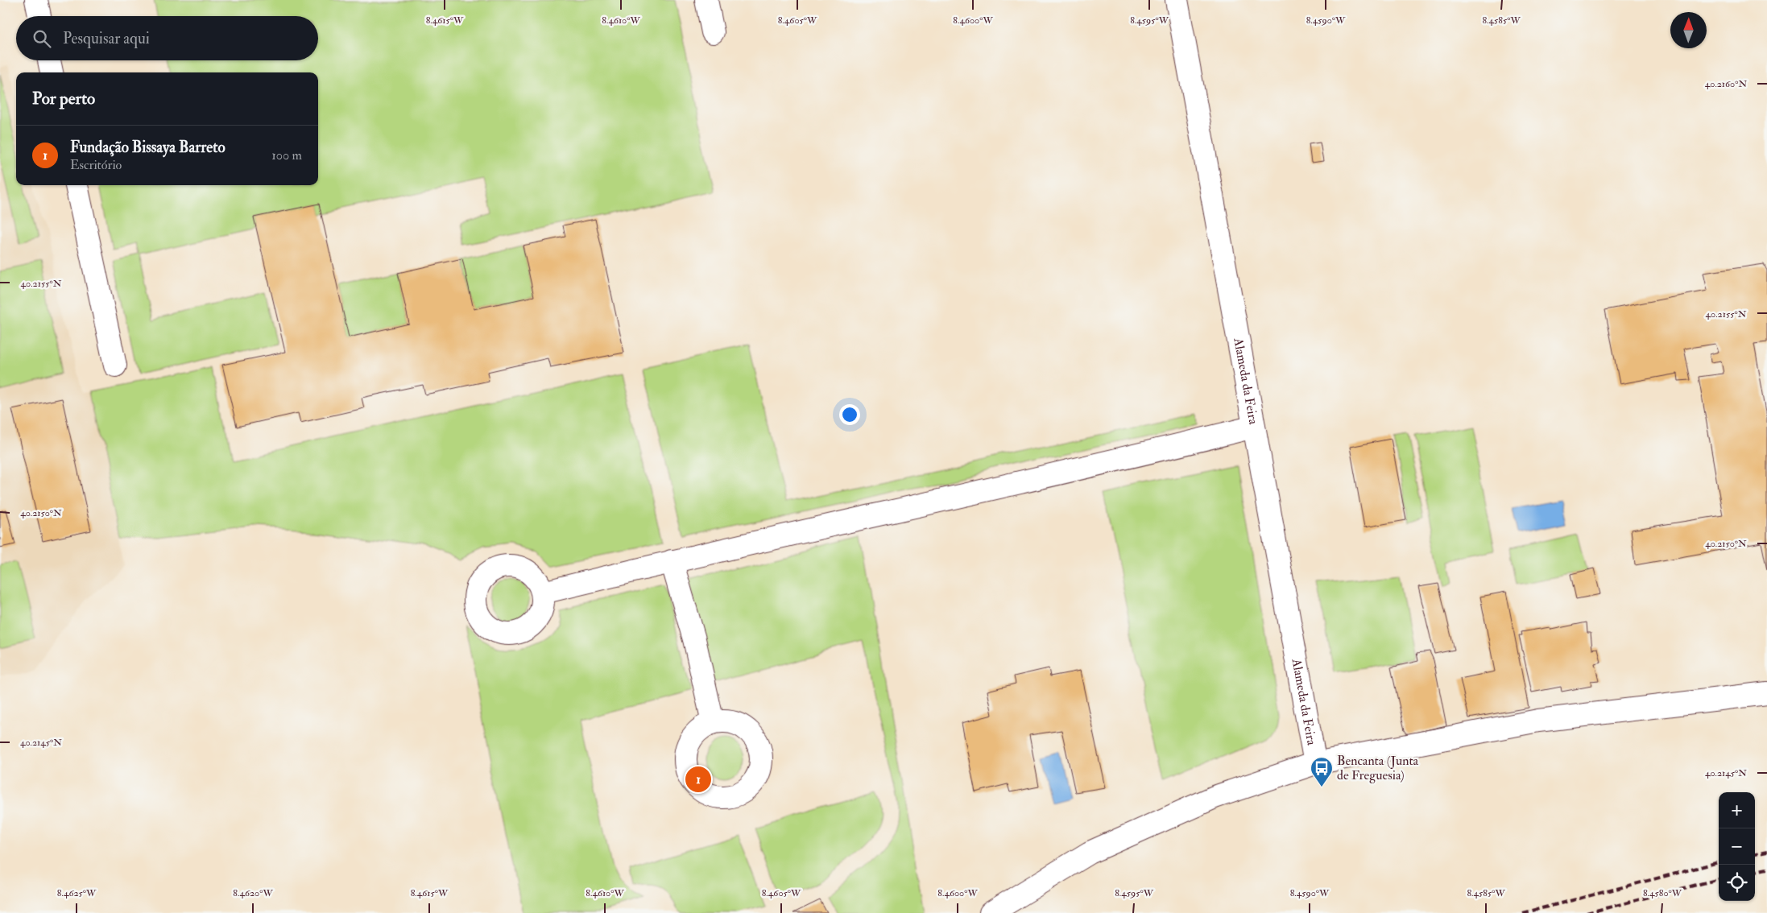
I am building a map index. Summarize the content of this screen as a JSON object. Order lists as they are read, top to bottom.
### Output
{
  "streets": {
    "street": ["Alameda da Feira"]
  },
  "places": {
    "bus stop": ["Bencanta (Junta de Freguesia)"]
  },
  "north": "top",
  "page": {
    "search": "Pesquisar aqui",
    "heading": "Por perto",
    "list": [
      {
        "mark": "1",
        "name": "Fundação Bissaya Barreto",
        "note": "Escritório",
        "value": "100 m"
      }
    ],
    "pins": "1",
    "map_buttons": ["+", "−"]
  },
  "coordinates": [
    "8.4615°W",
    "8.4610°W",
    "8.4605°W",
    "8.4600°W",
    "8.4595°W",
    "8.4590°W",
    "8.4585°W",
    "40.2160°N",
    "40.2155°N",
    "40.2150°N",
    "40.2145°N",
    "8.4625°W",
    "8.4620°W",
    "8.4580°W"
  ]
}
